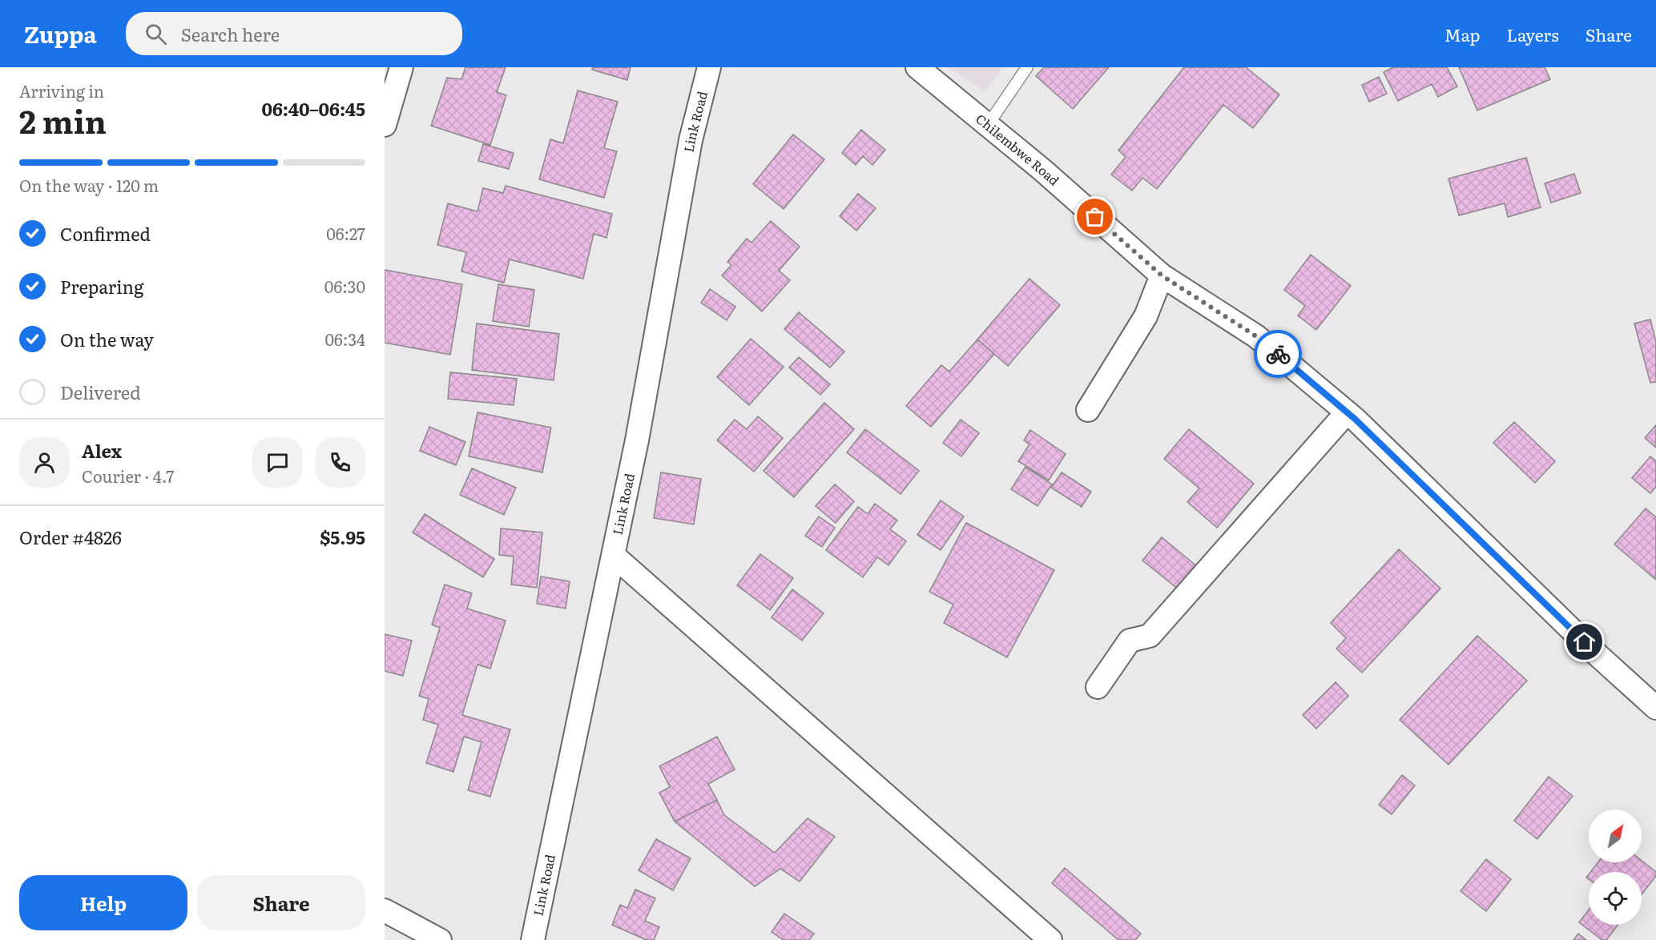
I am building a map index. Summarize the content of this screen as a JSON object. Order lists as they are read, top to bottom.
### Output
{
  "streets": {
    "street": ["Link Road", "Chilembwe Road"]
  },
  "north": "top right",
  "page": {
    "header": "Zuppa",
    "search": "Search here",
    "nav": ["Map", "Layers", "Share"],
    "heading": ["2 min", "Arriving in", "06:40–06:45"],
    "panel": [
      "Alex",
      "Courier · 4.7",
      "Order #4826",
      "$5.95"
    ],
    "bar": "On the way · 120 m",
    "list": [
      ["Confirmed", "06:27"],
      ["Preparing", "06:30"],
      ["On the way", "06:34"],
      "Delivered"
    ],
    "buttons": ["Help", "Share"]
  }
}
